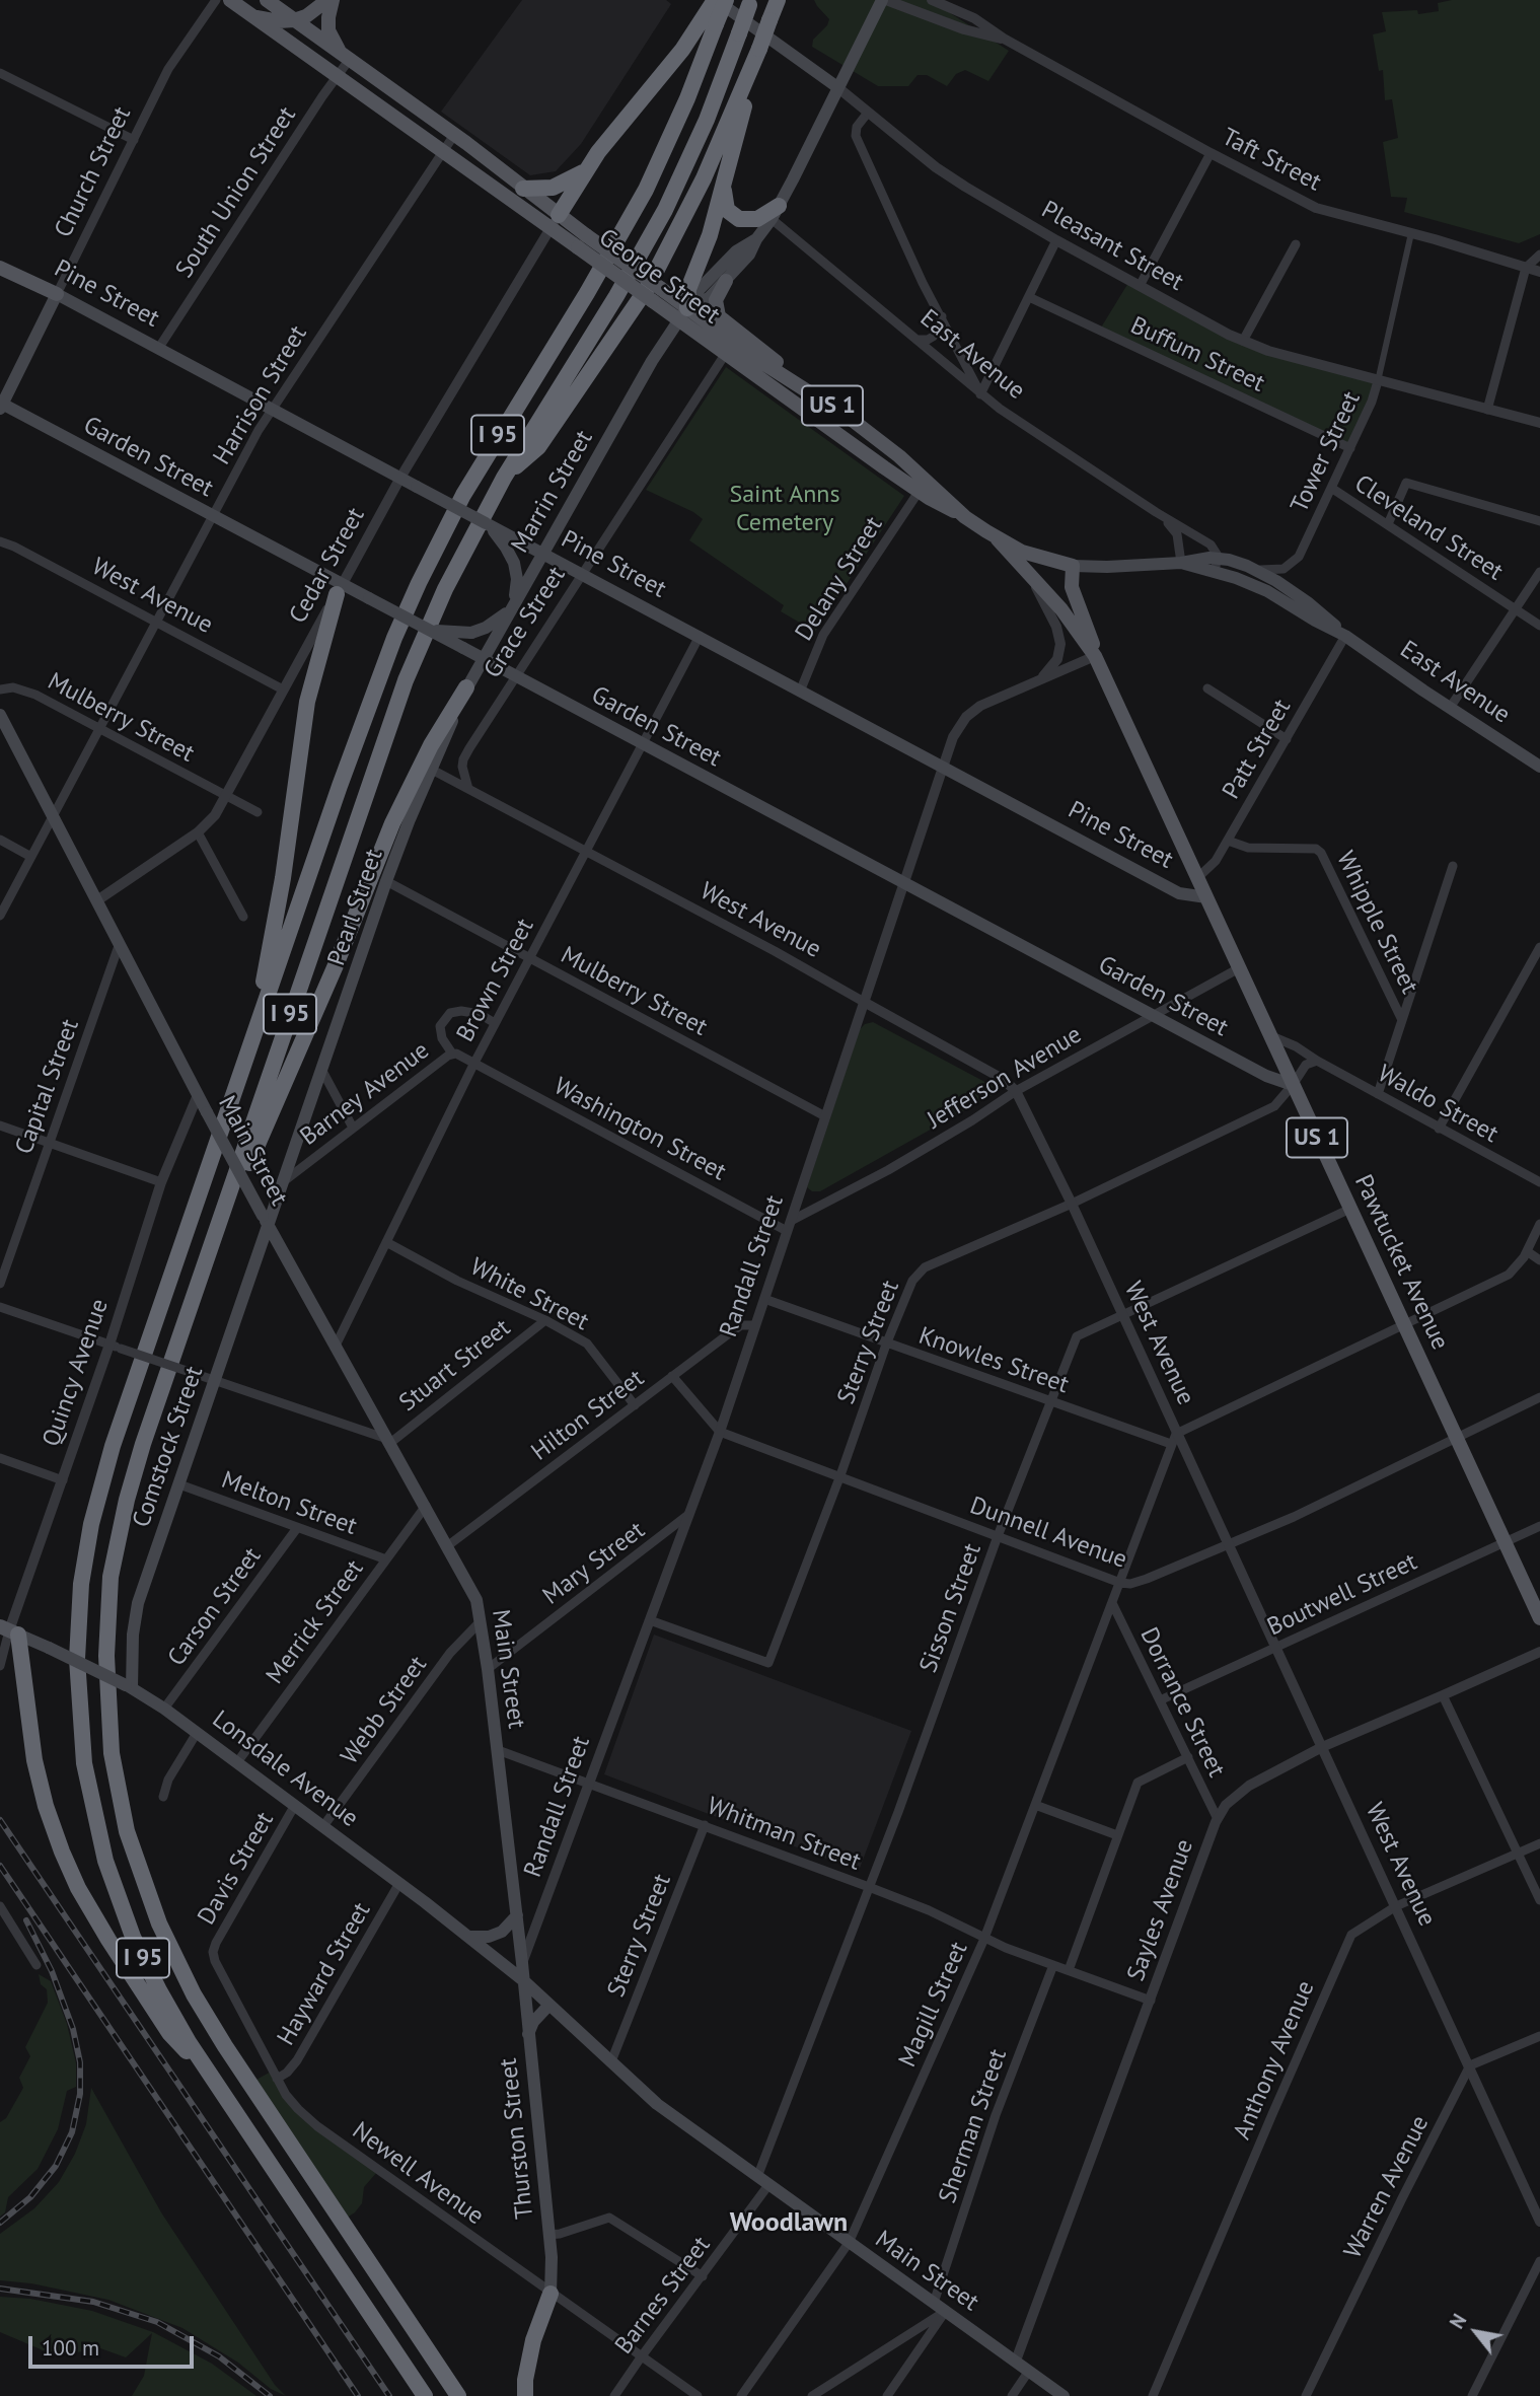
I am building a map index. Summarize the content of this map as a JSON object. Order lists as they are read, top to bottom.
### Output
{
  "streets": {
    "highway": ["I 95"],
    "main road": [
      "Church Street",
      "Pleasant Street",
      "George Street",
      "Pine Street",
      "East Avenue",
      "US 1",
      "Garden Street",
      "Marrin Street",
      "Pearl Street",
      "Main Street",
      "Pawtucket Avenue",
      "Comstock Street",
      "Lonsdale Avenue",
      "Thurston Street"
    ],
    "street": [
      "Taft Street",
      "South Union Street",
      "Buffum Street",
      "Harrison Street",
      "Tower Street",
      "Cleveland Street",
      "Cedar Street",
      "Delany Street",
      "West Avenue",
      "Grace Street",
      "Mulberry Street",
      "Patt Street",
      "Whipple Street",
      "Brown Street",
      "Jefferson Avenue",
      "Capital Street",
      "Barney Avenue",
      "Waldo Street",
      "Washington Street",
      "Randall Street",
      "White Street",
      "Sterry Street",
      "Knowles Street",
      "Stuart Street",
      "Quincy Avenue",
      "Hilton Street",
      "Melton Street",
      "Dunnell Avenue",
      "Mary Street",
      "Boutwell Street",
      "Carson Street",
      "Sisson Street",
      "Merrick Street",
      "Dorrance Street",
      "Webb Street",
      "Whitman Street",
      "Davis Street",
      "Sayles Avenue",
      "Hayward Street",
      "Magill Street",
      "Anthony Avenue",
      "Sherman Street",
      "Newell Avenue",
      "Warren Avenue",
      "Barnes Street"
    ]
  },
  "crossings": [
    ["Taft Street", "Tower Street"],
    ["Church Street", "Pine Street"],
    ["Church Street", "Garden Street"],
    ["South Union Street", "George Street"],
    ["South Union Street", "Pine Street"],
    ["Pleasant Street", "I 95"],
    ["Pleasant Street", "Tower Street"],
    ["George Street", "East Avenue"],
    ["George Street", "Harrison Street"],
    ["George Street", "Marrin Street"],
    ["George Street", "Cedar Street"],
    ["George Street", "Delany Street"],
    ["George Street", "Grace Street"],
    ["George Street", "Pawtucket Avenue"],
    ["Pine Street", "Harrison Street"],
    ["Pine Street", "Marrin Street"],
    ["Pine Street", "Cedar Street"],
    ["Pine Street", "Delany Street"],
    ["Pine Street", "Grace Street"],
    ["Pine Street", "Brown Street"],
    ["Pine Street", "Pawtucket Avenue"],
    ["Pine Street", "Randall Street"],
    ["East Avenue", "Tower Street"],
    ["East Avenue", "Patt Street"],
    ["Buffum Street", "Tower Street"],
    ["Harrison Street", "Garden Street"],
    ["Harrison Street", "West Avenue"],
    ["Harrison Street", "Mulberry Street"],
    ["Harrison Street", "Main Street"],
    ["Tower Street", "Cleveland Street"],
    ["Garden Street", "Marrin Street"],
    ["Garden Street", "Cedar Street"],
    ["Garden Street", "Grace Street"],
    ["Garden Street", "Brown Street"],
    ["Garden Street", "Jefferson Avenue"],
    ["Garden Street", "Pawtucket Avenue"],
    ["Garden Street", "Randall Street"],
    ["Garden Street", "Sterry Street"],
    ["Marrin Street", "Pearl Street"],
    ["Cedar Street", "West Avenue"],
    ["Cedar Street", "Mulberry Street"],
    ["Cedar Street", "Main Street"],
    ["West Avenue", "Grace Street"],
    ["West Avenue", "Pearl Street"],
    ["West Avenue", "Brown Street"],
    ["West Avenue", "Jefferson Avenue"],
    ["West Avenue", "Randall Street"],
    ["West Avenue", "Sterry Street"],
    ["West Avenue", "Knowles Street"],
    ["West Avenue", "Dunnell Avenue"],
    ["West Avenue", "Boutwell Street"],
    ["West Avenue", "Sisson Street"],
    ["West Avenue", "Sayles Avenue"],
    ["West Avenue", "Anthony Avenue"],
    ["West Avenue", "Warren Avenue"],
    ["Mulberry Street", "Pearl Street"],
    ["Mulberry Street", "Brown Street"],
    ["Mulberry Street", "Randall Street"],
    ["Patt Street", "Whipple Street"],
    ["Patt Street", "Pawtucket Avenue"],
    ["Pearl Street", "Barney Avenue"],
    ["Pearl Street", "Main Street"],
    ["Pearl Street", "Comstock Street"],
    ["Brown Street", "Barney Avenue"],
    ["Brown Street", "Washington Street"],
    ["Brown Street", "Main Street"],
    ["Brown Street", "White Street"],
    ["Jefferson Avenue", "Washington Street"],
    ["Jefferson Avenue", "Pawtucket Avenue"],
    ["Jefferson Avenue", "Randall Street"],
    ["Capital Street", "Main Street"],
    ["Barney Avenue", "Washington Street"],
    ["Waldo Street", "Pawtucket Avenue"],
    ["Washington Street", "Randall Street"],
    ["Main Street", "Randall Street"],
    ["Main Street", "Sterry Street"],
    ["Main Street", "Stuart Street"],
    ["Main Street", "Quincy Avenue"],
    ["Main Street", "Hilton Street"],
    ["Main Street", "Comstock Street"],
    ["Main Street", "Mary Street"],
    ["Main Street", "Sisson Street"],
    ["Main Street", "Merrick Street"],
    ["Main Street", "Webb Street"],
    ["Main Street", "Lonsdale Avenue"],
    ["Main Street", "Whitman Street"],
    ["Main Street", "Sayles Avenue"],
    ["Main Street", "Magill Street"],
    ["Main Street", "Sherman Street"],
    ["Main Street", "Thurston Street"],
    ["Main Street", "Barnes Street"],
    ["Pawtucket Avenue", "Randall Street"],
    ["Pawtucket Avenue", "Sterry Street"],
    ["Pawtucket Avenue", "Dunnell Avenue"],
    ["Pawtucket Avenue", "Boutwell Street"],
    ["Pawtucket Avenue", "Sisson Street"],
    ["Randall Street", "Sterry Street"],
    ["Randall Street", "Knowles Street"],
    ["Randall Street", "Hilton Street"],
    ["Randall Street", "Dunnell Avenue"],
    ["Randall Street", "Mary Street"],
    ["Randall Street", "Whitman Street"],
    ["White Street", "Stuart Street"],
    ["White Street", "Hilton Street"],
    ["Sterry Street", "Knowles Street"],
    ["Sterry Street", "Dunnell Avenue"],
    ["Sterry Street", "Whitman Street"],
    ["Knowles Street", "Sisson Street"],
    ["Quincy Avenue", "Lonsdale Avenue"],
    ["Hilton Street", "Dunnell Avenue"],
    ["Comstock Street", "Melton Street"],
    ["Comstock Street", "Lonsdale Avenue"],
    ["Melton Street", "Carson Street"],
    ["Melton Street", "Merrick Street"],
    ["Dunnell Avenue", "Sisson Street"],
    ["Dunnell Avenue", "Magill Street"],
    ["Boutwell Street", "Dorrance Street"],
    ["Carson Street", "Lonsdale Avenue"],
    ["Sisson Street", "Whitman Street"],
    ["Sisson Street", "Barnes Street"],
    ["Merrick Street", "Lonsdale Avenue"],
    ["Dorrance Street", "Sayles Avenue"],
    ["Dorrance Street", "Magill Street"],
    ["Webb Street", "Lonsdale Avenue"],
    ["Lonsdale Avenue", "Davis Street"],
    ["Lonsdale Avenue", "Hayward Street"],
    ["Lonsdale Avenue", "Thurston Street"],
    ["Whitman Street", "Magill Street"],
    ["Whitman Street", "Sherman Street"],
    ["Davis Street", "Newell Avenue"],
    ["Hayward Street", "Newell Avenue"],
    ["Thurston Street", "Newell Avenue"],
    ["Newell Avenue", "Barnes Street"]
  ],
  "districts": ["Woodlawn"],
  "parks": ["Saint Anns Cemetery"],
  "scale_bar": "100 m",
  "north": "top left"
}
